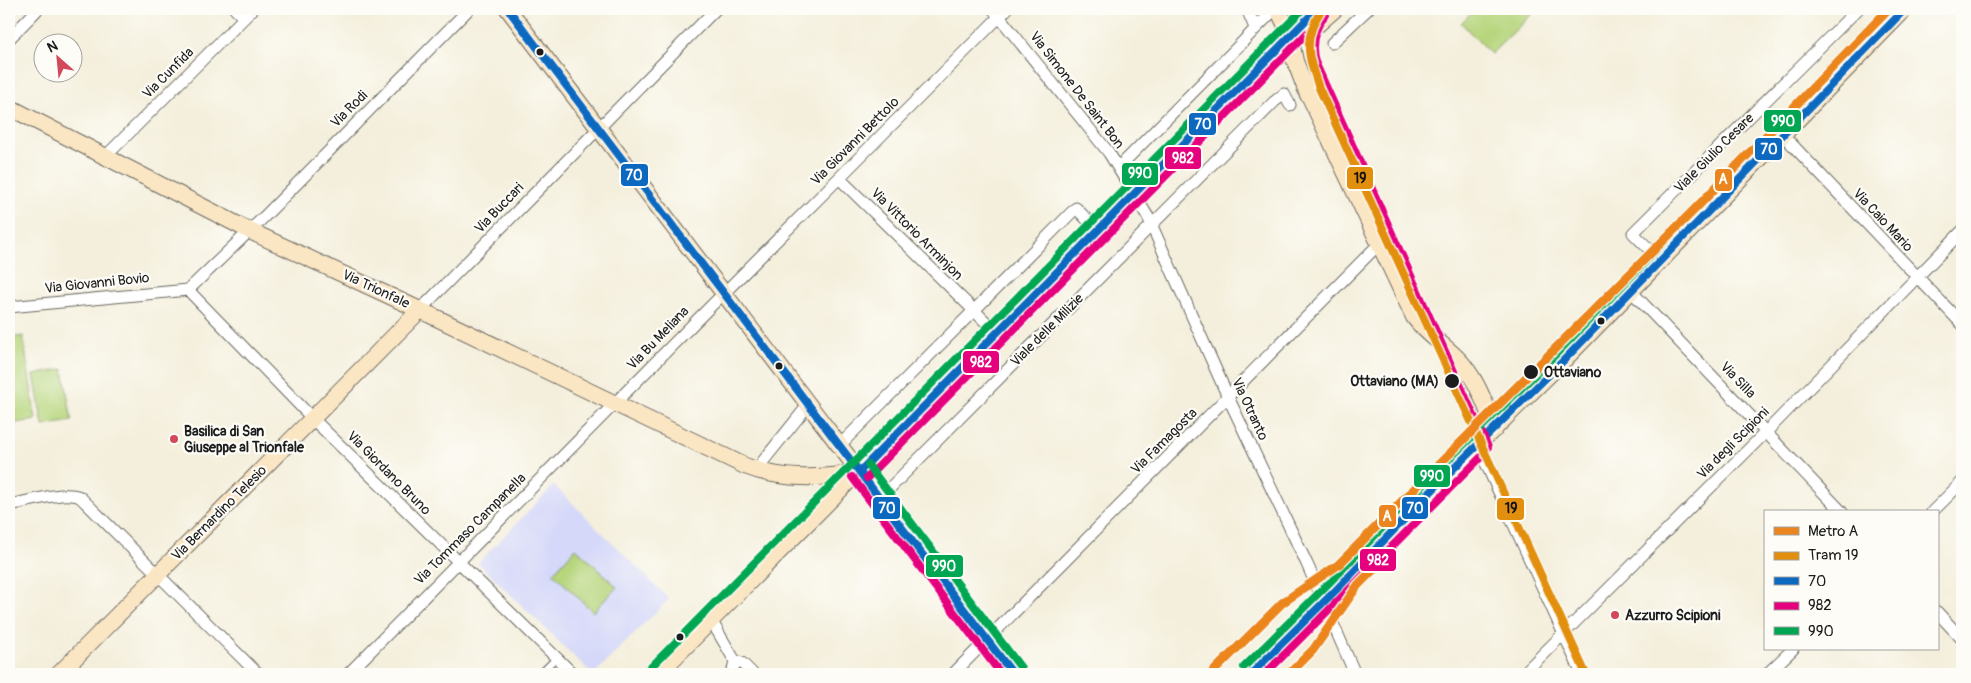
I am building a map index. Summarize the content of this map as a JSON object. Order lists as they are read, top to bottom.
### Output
{
  "streets": {
    "street": [
      "Via Cunfida",
      "Via Simone De Saint Bon",
      "Via Rodi",
      "Via Giovanni Bettolo",
      "Viale Giulio Cesare",
      "Via Buccari",
      "Via Caio Mario",
      "Via Vittorio Arminjon",
      "Via Giovanni Bovio",
      "Via Trionfale",
      "Viale delle Milizie",
      "Via Bu Meliana",
      "Via Silla",
      "Via Otranto",
      "Via Famagosta",
      "Via degli Scipioni",
      "Via Giordano Bruno",
      "Via Bernardino Telesio",
      "Via Tommaso Campanella"
    ]
  },
  "crossings": [
    ["Via Cunfida", "Via Trionfale"],
    ["Via Simone De Saint Bon", "Via Giovanni Bettolo"],
    ["Via Rodi", "Via Giovanni Bovio"],
    ["Via Rodi", "Via Trionfale"],
    ["Via Rodi", "Via Giordano Bruno"],
    ["Via Giovanni Bettolo", "Via Vittorio Arminjon"],
    ["Via Giovanni Bettolo", "Via Bu Meliana"],
    ["Via Buccari", "Via Trionfale"],
    ["Via Buccari", "Via Bernardino Telesio"],
    ["Via Caio Mario", "Via degli Scipioni"],
    ["Via Giovanni Bovio", "Via Giordano Bruno"],
    ["Via Trionfale", "Via Bu Meliana"],
    ["Via Trionfale", "Via Bernardino Telesio"],
    ["Via Trionfale", "Via Tommaso Campanella"],
    ["Viale delle Milizie", "Via Otranto"],
    ["Via Bu Meliana", "Via Tommaso Campanella"],
    ["Via Silla", "Via degli Scipioni"],
    ["Via Otranto", "Via Famagosta"],
    ["Via Giordano Bruno", "Via Bernardino Telesio"],
    ["Via Giordano Bruno", "Via Tommaso Campanella"]
  ],
  "places": [
    "Ottaviano",
    "Ottaviano (MA)",
    "Basilica di San Giuseppe al Trionfale",
    "Azzurro Scipioni"
  ],
  "lines": [
    "metro line A",
    "tram line 19",
    "transit line 70",
    "transit line 990",
    "transit line 982"
  ],
  "legend": [
    "Metro A",
    "Tram 19",
    "70",
    "982",
    "990"
  ],
  "north": "top left"
}
